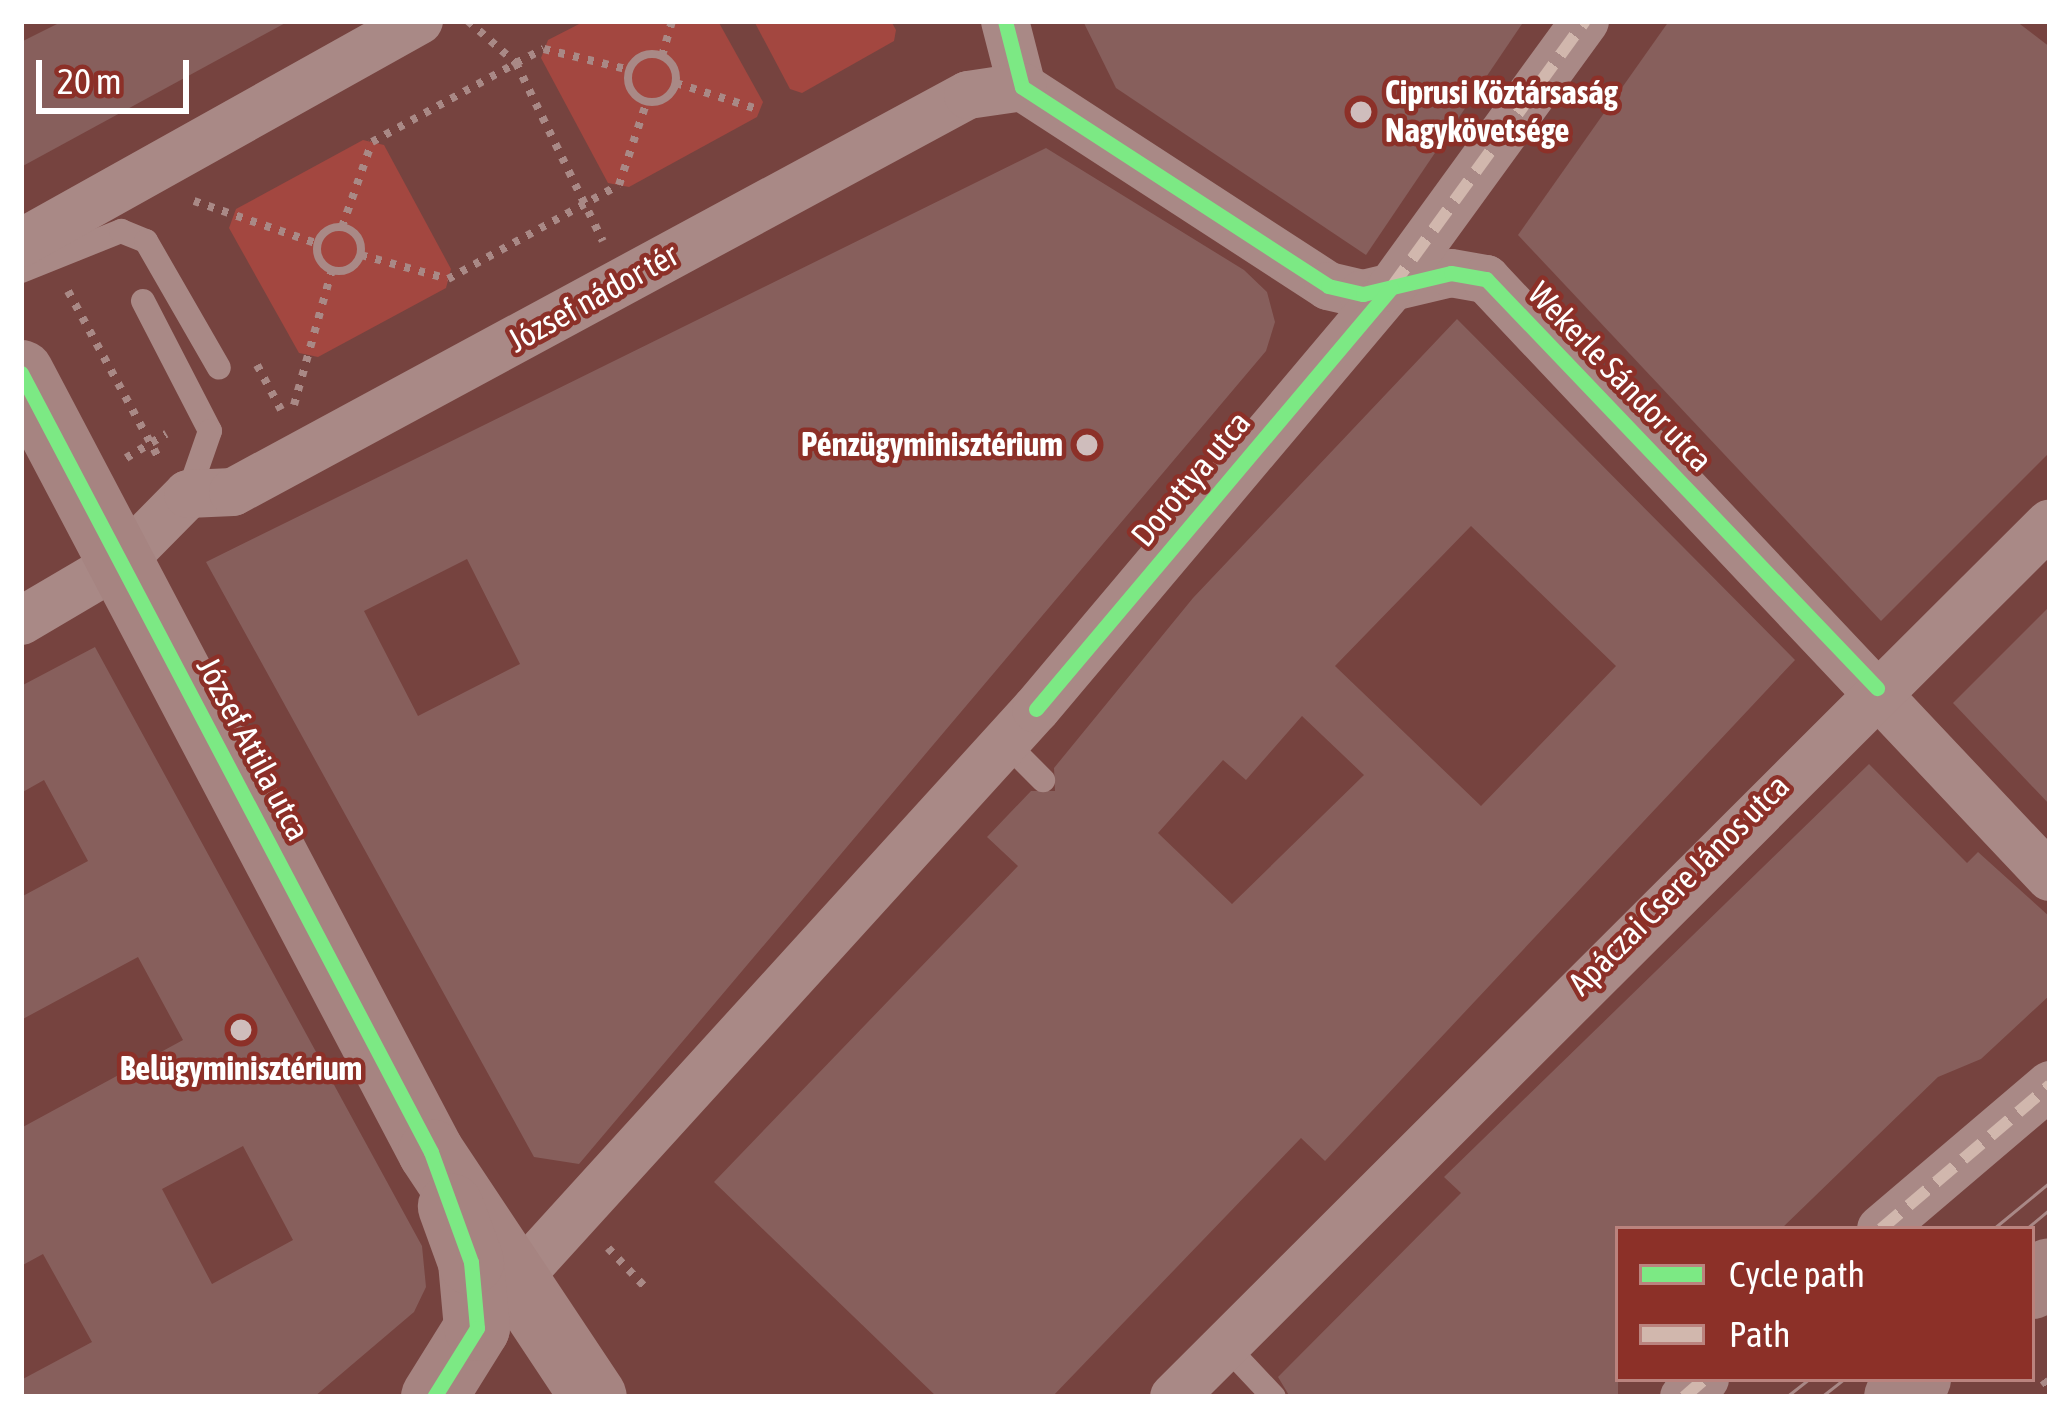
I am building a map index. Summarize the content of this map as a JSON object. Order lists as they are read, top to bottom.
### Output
{
  "streets": {
    "street": [
      "József nádor tér",
      "Wekerle Sándor utca",
      "Dorottya utca",
      "József Attila utca",
      "Apáczai Csere János utca"
    ]
  },
  "crossings": [
    ["József nádor tér", "Wekerle Sándor utca"],
    ["Wekerle Sándor utca", "Dorottya utca"],
    ["Wekerle Sándor utca", "Apáczai Csere János utca"]
  ],
  "places": ["Ciprusi Köztársaság Nagykövetsége", "Pénzügyminisztérium", "Belügyminisztérium"],
  "legend": ["Cycle path", "Path"],
  "scale_bar": "20 m"
}
